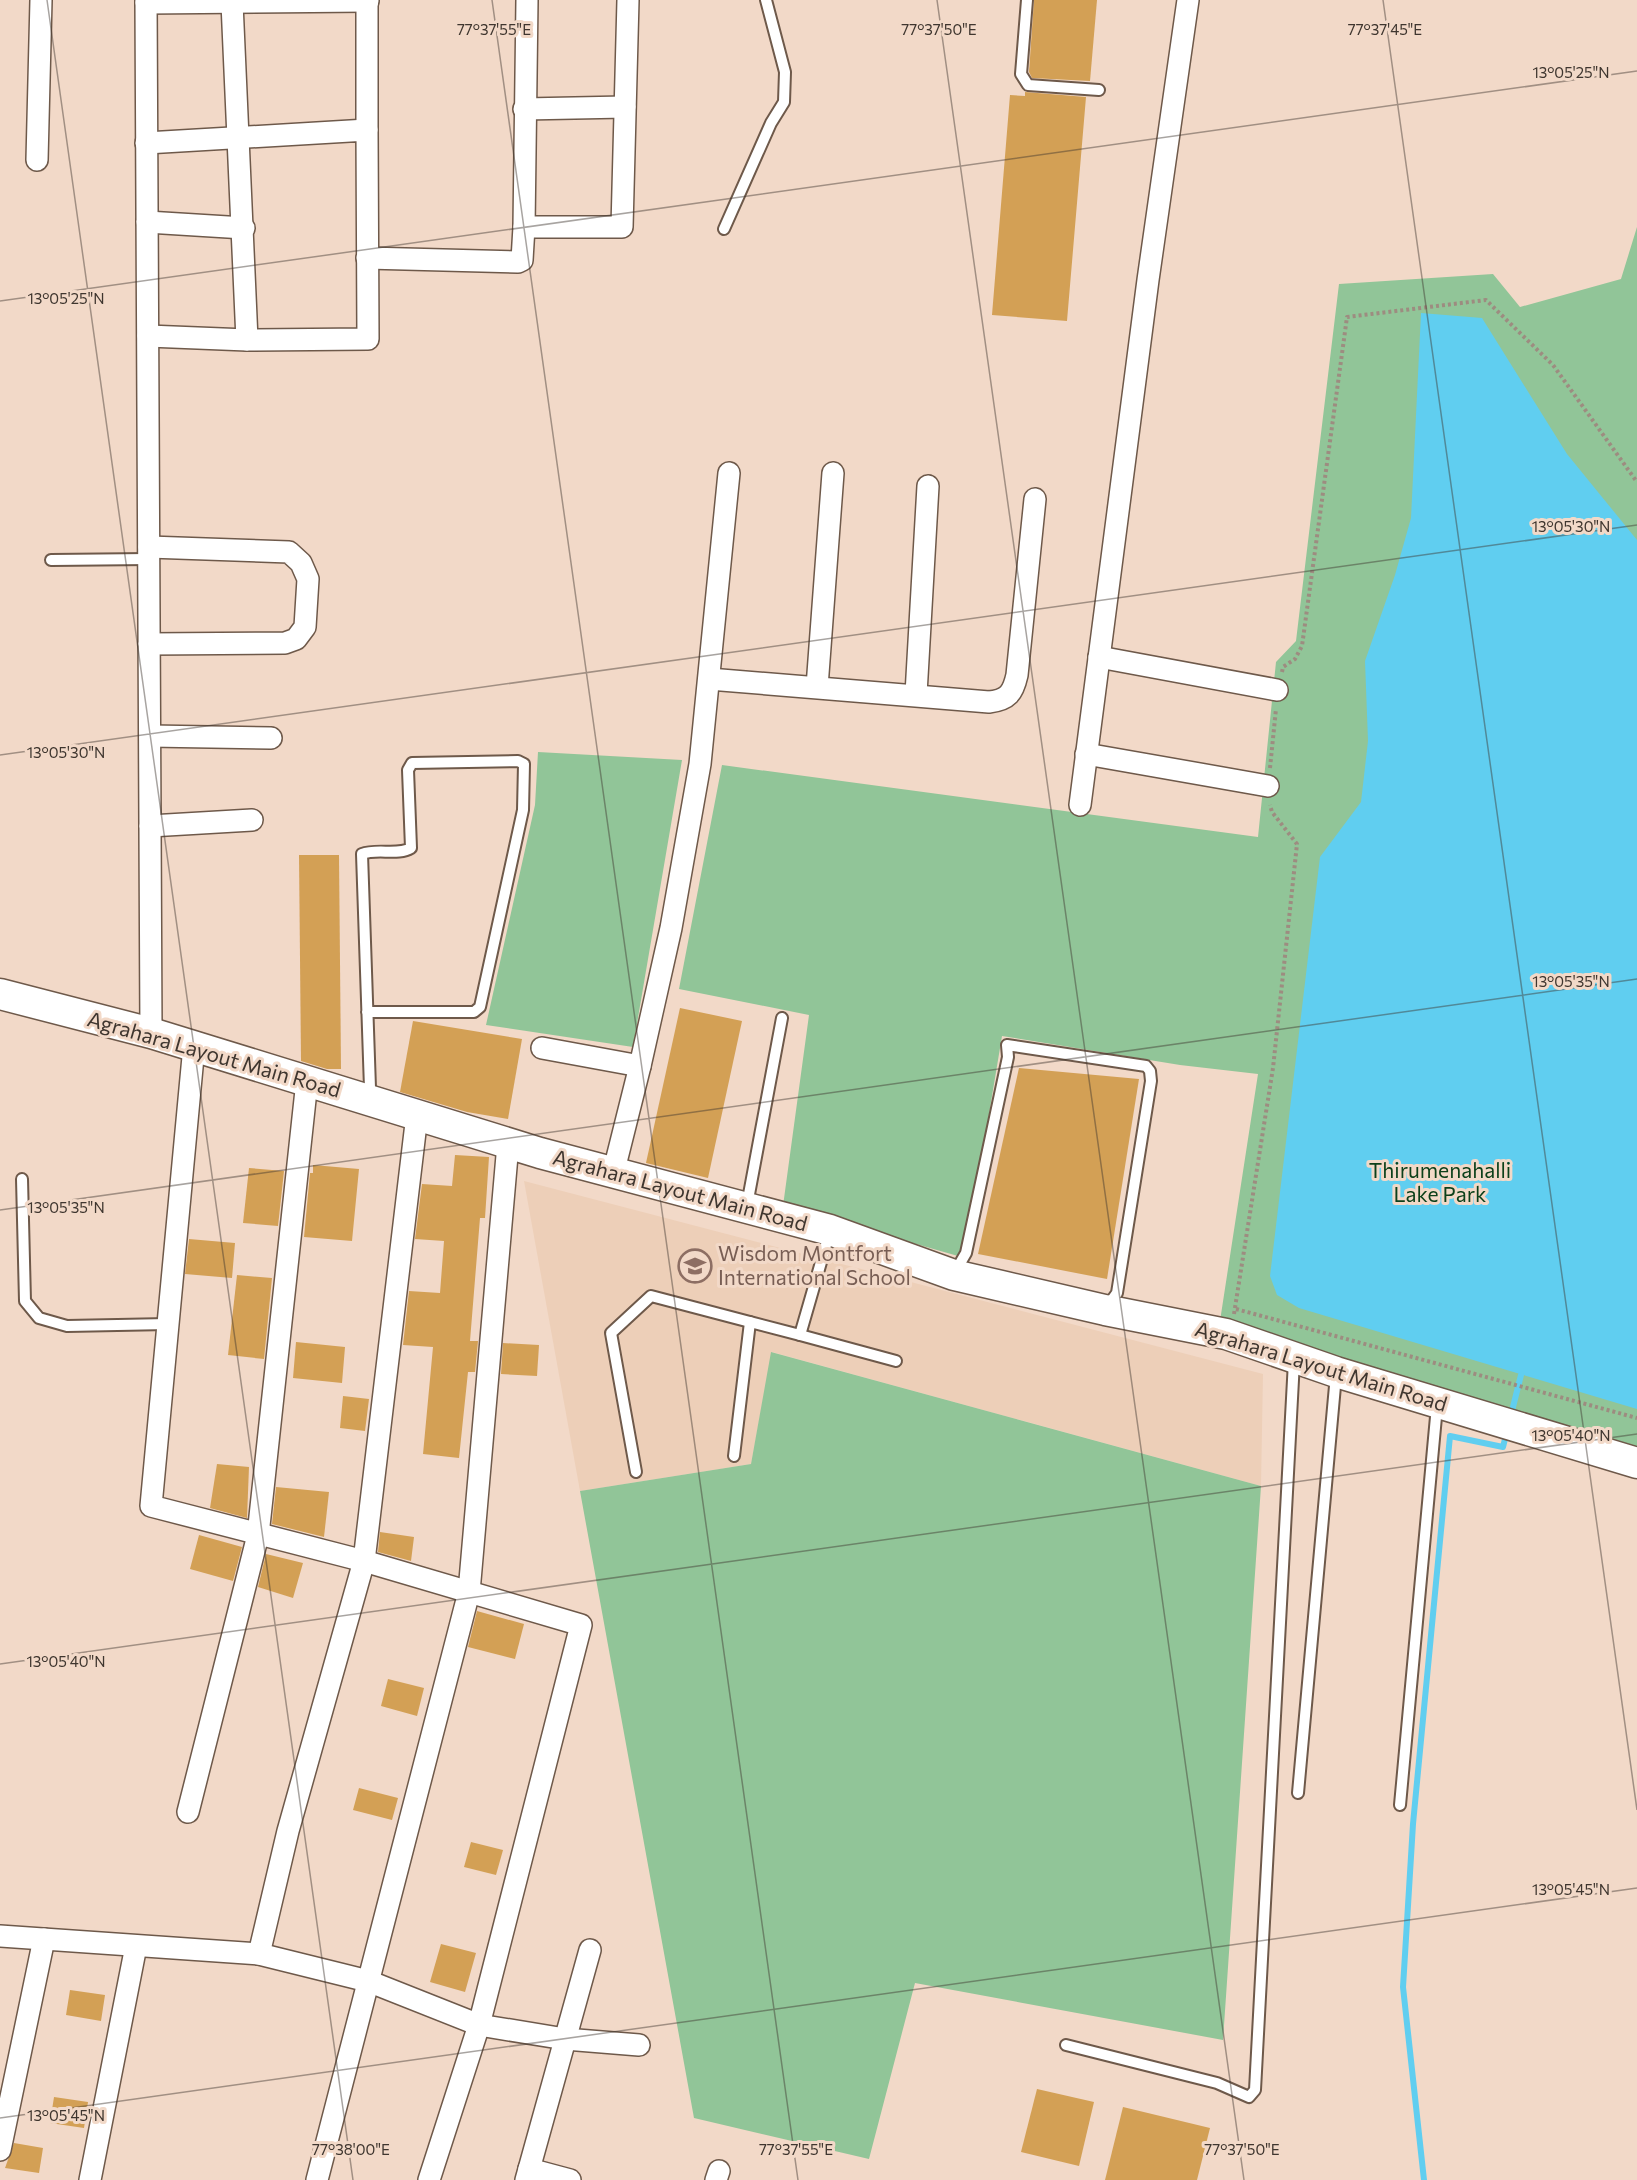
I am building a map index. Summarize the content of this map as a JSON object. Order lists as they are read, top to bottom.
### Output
{
  "streets": {
    "street": ["Agrahara Layout Main Road"]
  },
  "parks": ["Thirumenahalli Lake Park"],
  "places": {
    "school or university": ["Wisdom Montfort International School"]
  },
  "coordinates": [
    "77°37'55\"E",
    "77°37'50\"E",
    "77°37'45\"E",
    "13°05'25\"N",
    "13°05'30\"N",
    "13°05'35\"N",
    "13°05'40\"N",
    "13°05'45\"N",
    "77°38'00\"E"
  ]
}
